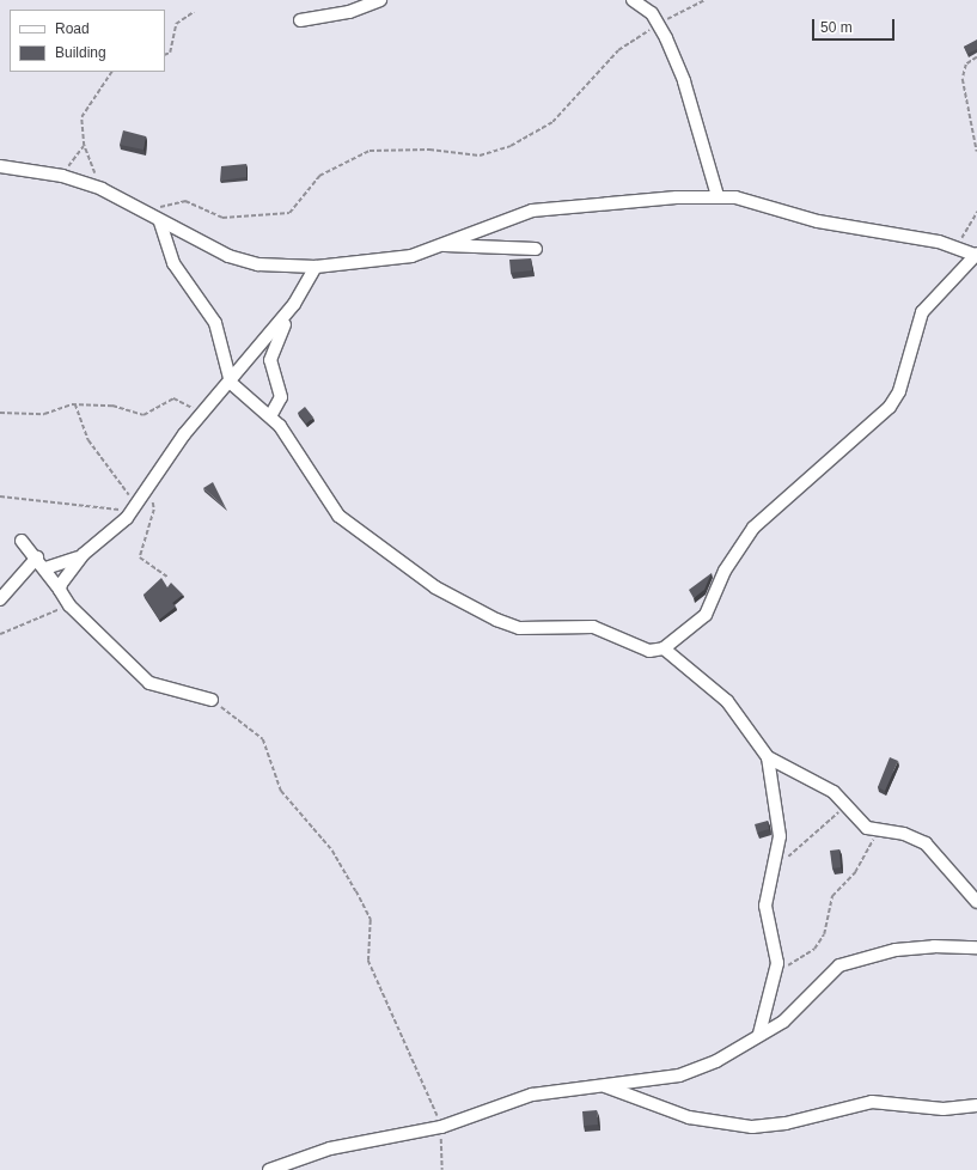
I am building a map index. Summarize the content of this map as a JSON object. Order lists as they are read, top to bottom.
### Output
{
  "legend": ["Road", "Building"],
  "scale_bar": "50 m"
}
